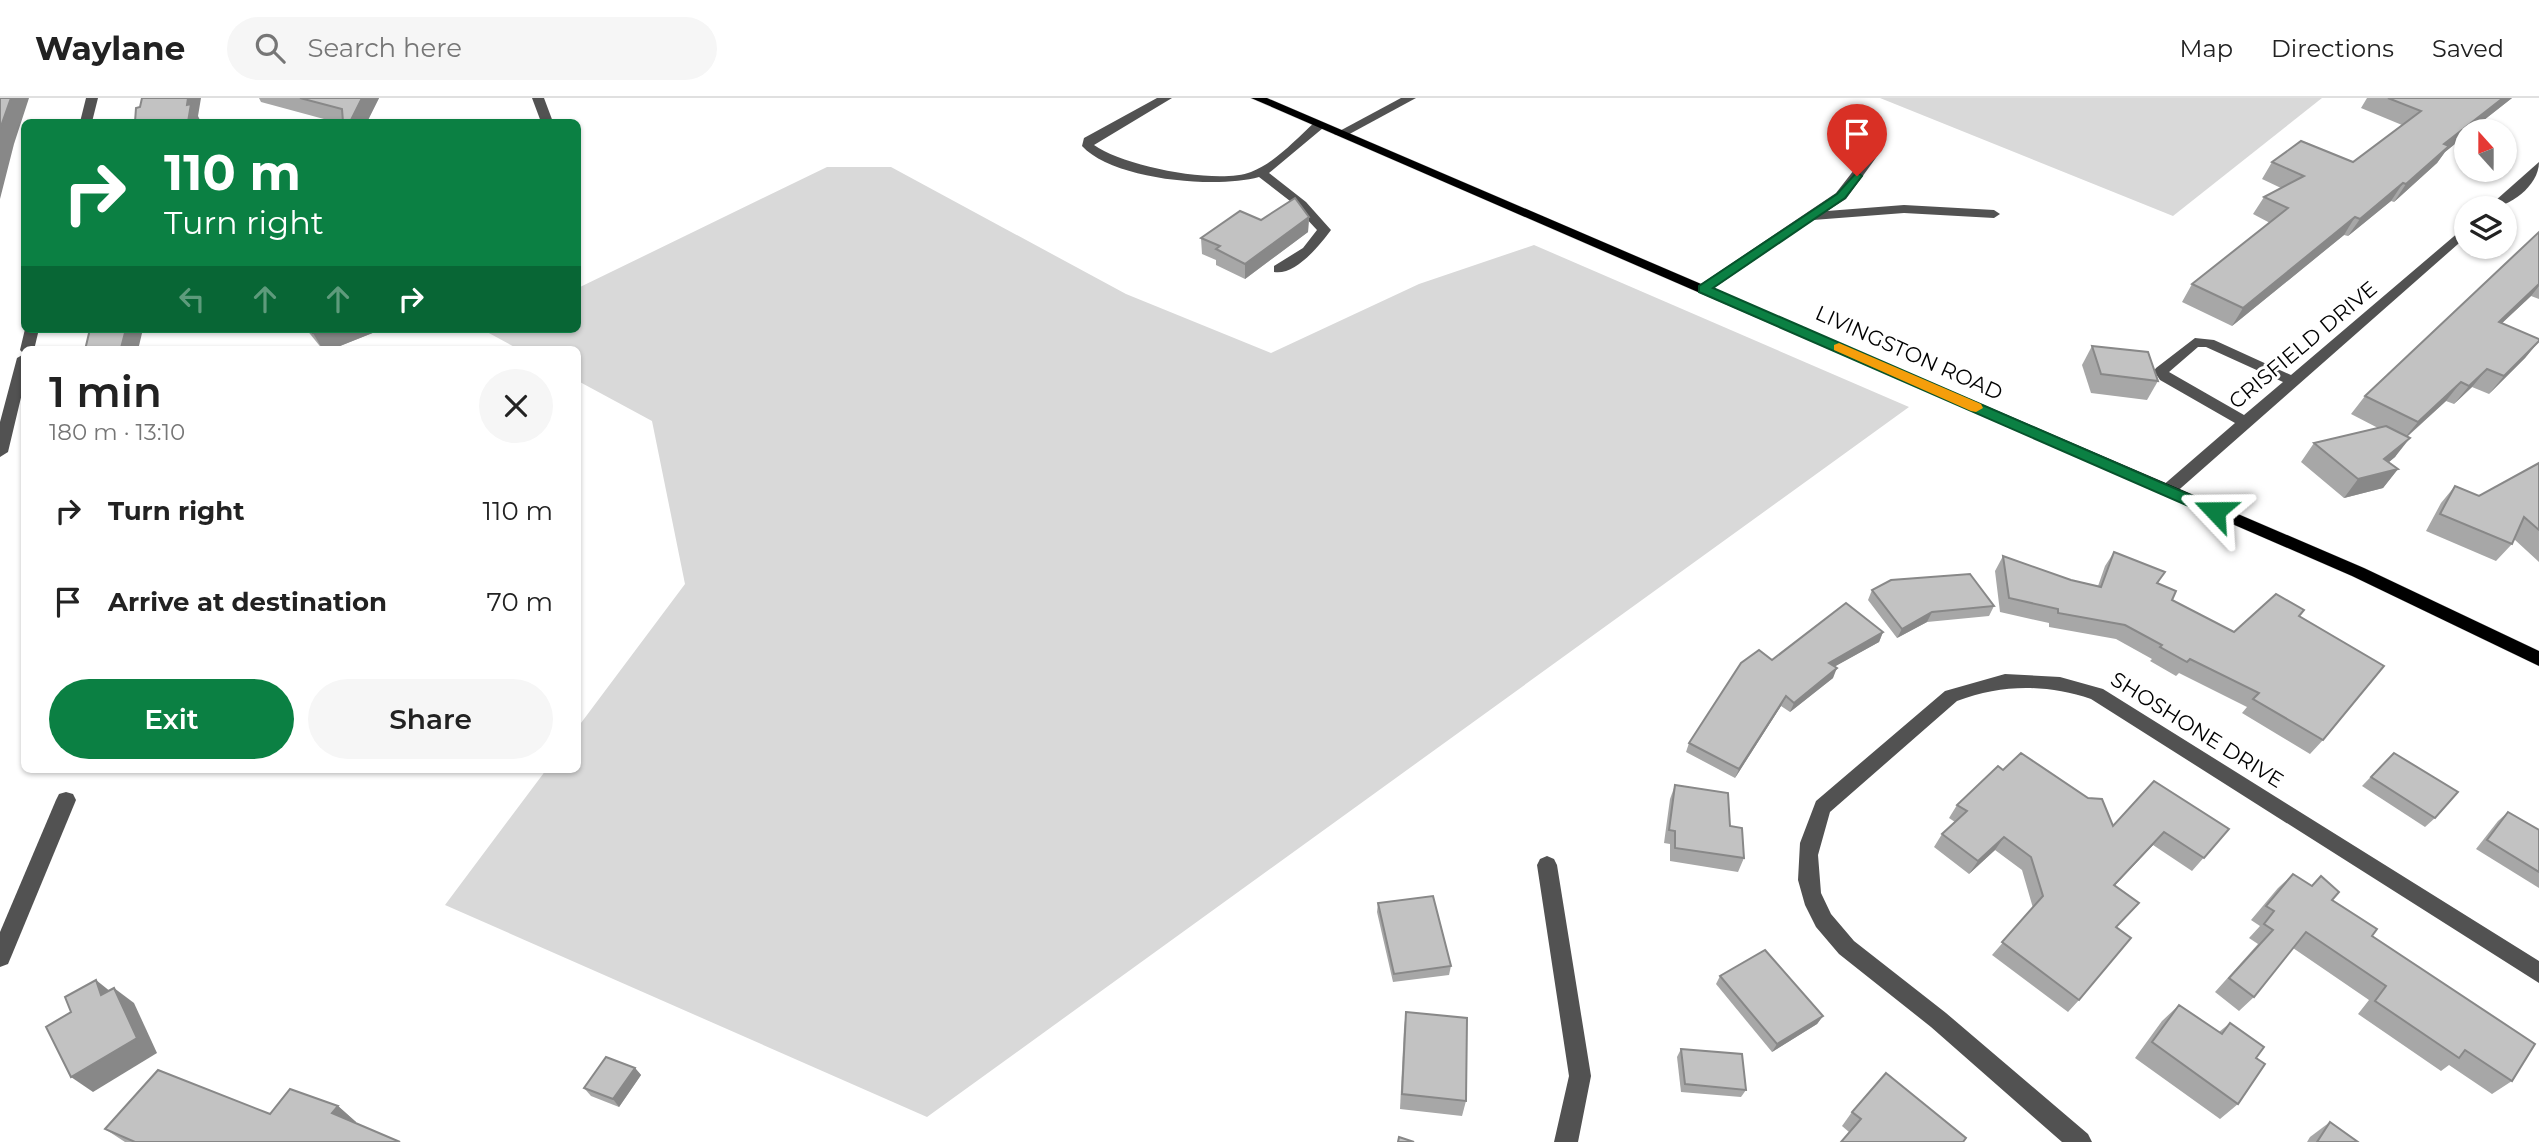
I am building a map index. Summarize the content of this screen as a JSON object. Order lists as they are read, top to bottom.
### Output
{
  "streets": {
    "main road": ["LIVINGSTON ROAD"],
    "street": ["CRISFIELD DRIVE", "SHOSHONE DRIVE"]
  },
  "crossings": [
    ["CRISFIELD DRIVE", "LIVINGSTON ROAD"]
  ],
  "north": "top",
  "page": {
    "header": "Waylane",
    "search": "Search here",
    "nav": ["Map", "Directions", "Saved"],
    "turn": ["110 m", "Turn right"],
    "heading": ["1 min", "180 m · 13:10"],
    "list": [
      {
        "name": "Turn right",
        "value": "110 m"
      },
      {
        "name": "Arrive at destination",
        "value": "70 m"
      }
    ],
    "buttons": ["Exit", "Share"]
  }
}
